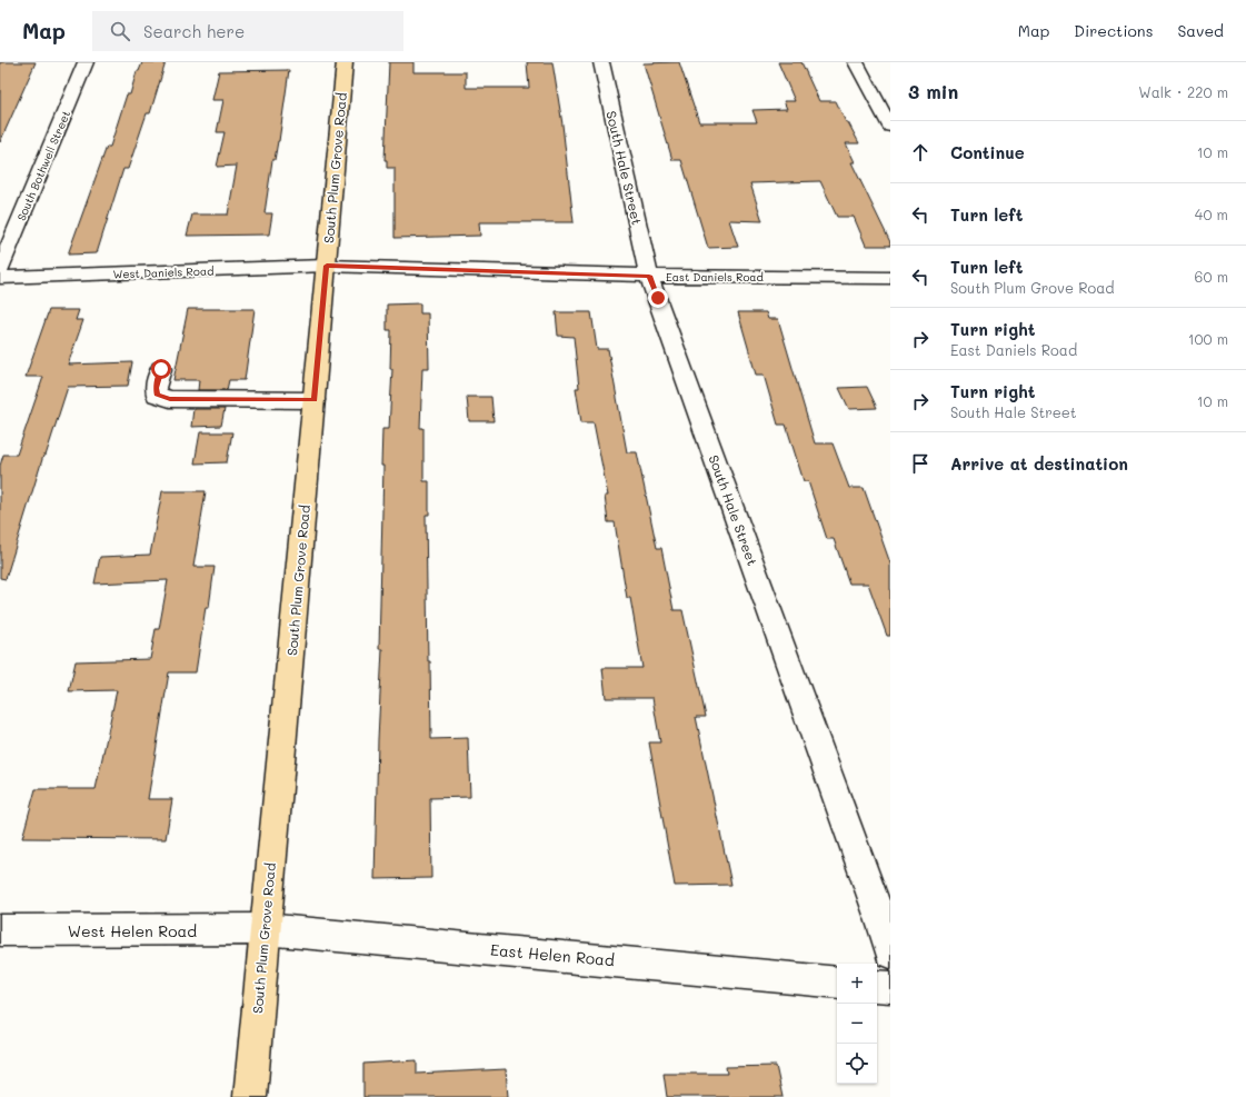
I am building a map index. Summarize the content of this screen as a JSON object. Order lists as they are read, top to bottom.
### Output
{
  "streets": {
    "main road": ["South Plum Grove Road"],
    "street": [
      "South Bothwell Street",
      "South Hale Street",
      "West Daniels Road",
      "East Daniels Road",
      "West Helen Road",
      "East Helen Road"
    ]
  },
  "crossings": [
    ["South Plum Grove Road", "West Daniels Road"],
    ["South Plum Grove Road", "East Daniels Road"],
    ["South Plum Grove Road", "West Helen Road"],
    ["South Plum Grove Road", "East Helen Road"],
    ["South Hale Street", "East Daniels Road"],
    ["West Daniels Road", "East Daniels Road"],
    ["West Helen Road", "East Helen Road"]
  ],
  "page": {
    "header": "Map",
    "search": "Search here",
    "nav": ["Map", "Directions", "Saved"],
    "heading": ["3 min", "Walk · 220 m"],
    "list": [
      ["Continue", "10 m"],
      ["Turn left", "40 m"],
      ["Turn left", "South Plum Grove Road", "60 m"],
      ["Turn right", "East Daniels Road", "100 m"],
      ["Turn right", "South Hale Street", "10 m"],
      "Arrive at destination"
    ],
    "map_buttons": ["+", "−"]
  }
}
